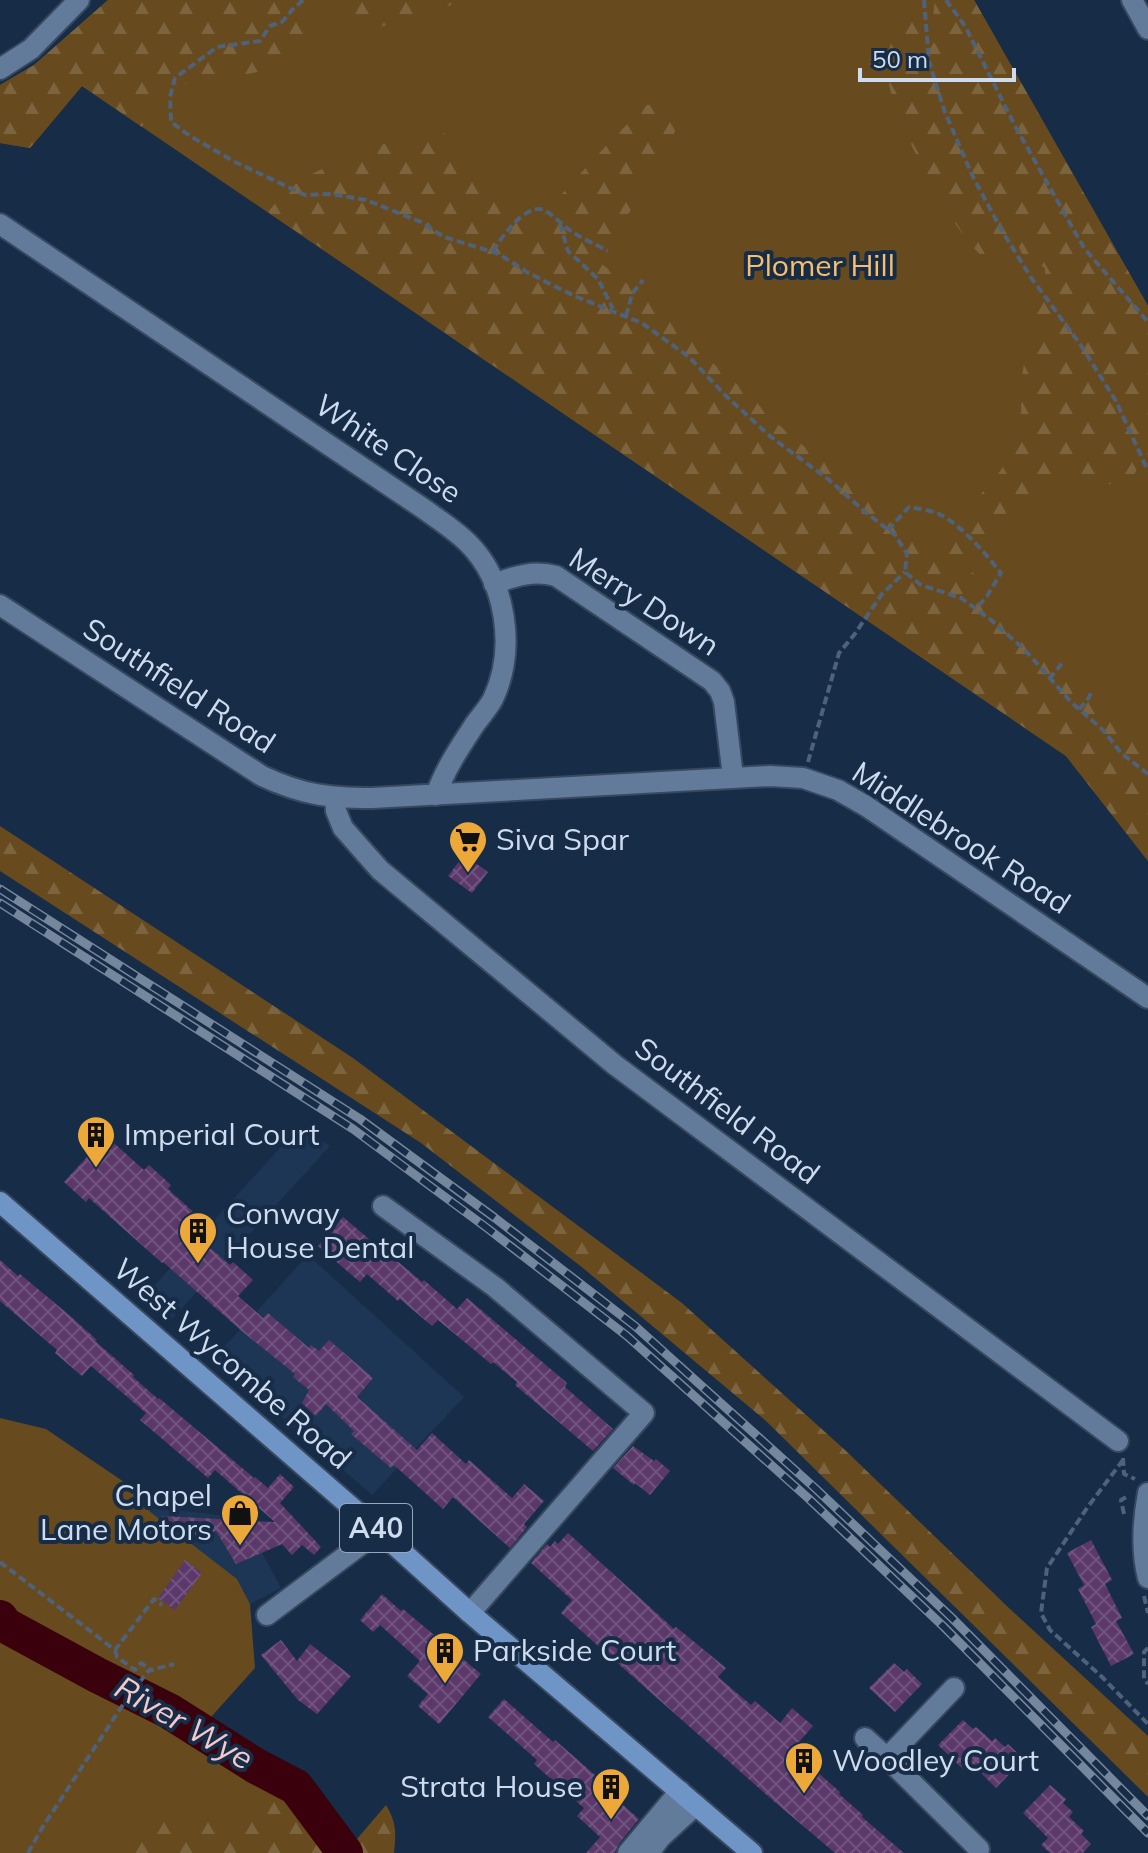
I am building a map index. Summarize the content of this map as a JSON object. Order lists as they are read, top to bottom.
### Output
{
  "streets": {
    "main road": ["West Wycombe Road", "A40"],
    "street": [
      "White Close",
      "Merry Down",
      "Southfield Road",
      "Middlebrook Road"
    ]
  },
  "crossings": [
    ["White Close", "Merry Down"],
    ["White Close", "Southfield Road"],
    ["White Close", "Middlebrook Road"],
    ["Merry Down", "Middlebrook Road"],
    ["Southfield Road", "Middlebrook Road"]
  ],
  "water": ["River Wye"],
  "parks": ["Plomer Hill"],
  "places": {
    "supermarket": ["Siva Spar"],
    "building": [
      "Imperial Court",
      "Conway House Dental",
      "Parkside Court",
      "Woodley Court",
      "Strata House"
    ],
    "shop": ["Chapel Lane Motors"]
  },
  "scale_bar": "50 m"
}
